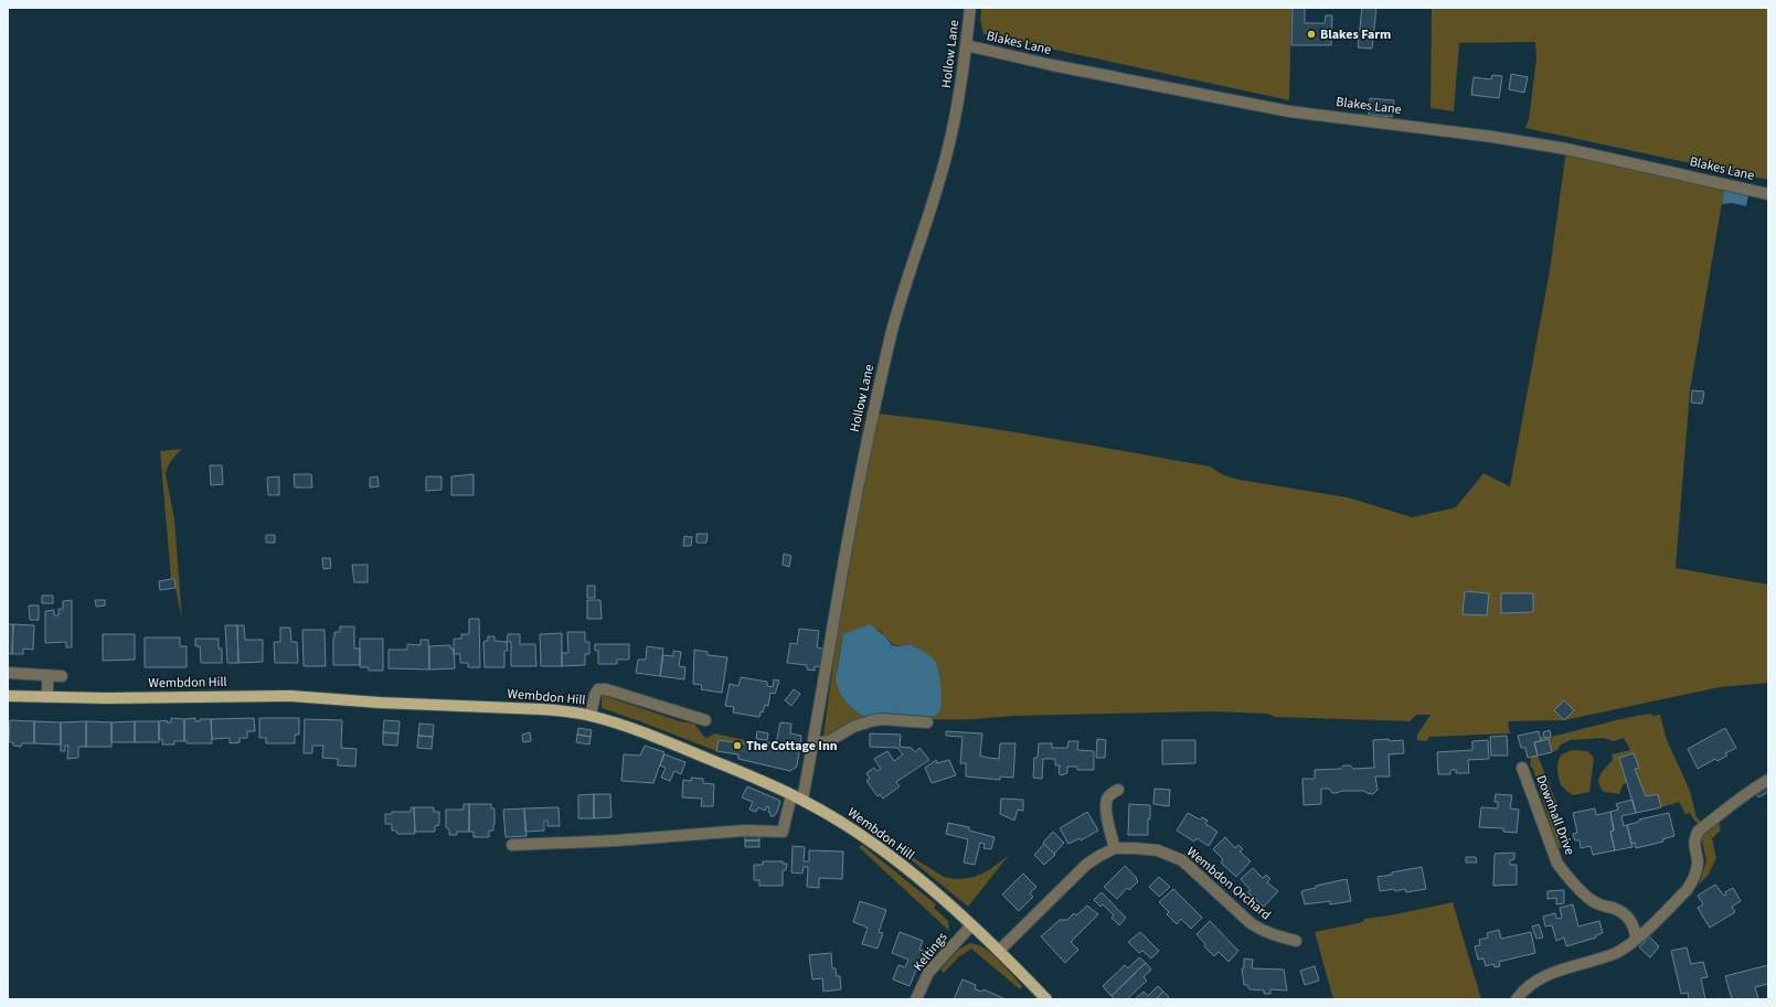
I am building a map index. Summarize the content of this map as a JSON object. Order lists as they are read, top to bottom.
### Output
{
  "streets": {
    "main road": ["Wembdon Hill"],
    "street": [
      "Blakes Lane",
      "Hollow Lane",
      "Downhall Drive",
      "Wembdon Orchard",
      "Keltings"
    ]
  },
  "crossings": [
    ["Blakes Lane", "Hollow Lane"],
    ["Hollow Lane", "Wembdon Hill"],
    ["Wembdon Hill", "Wembdon Orchard"],
    ["Wembdon Hill", "Keltings"]
  ],
  "places": ["Blakes Farm", "The Cottage Inn"]
}
